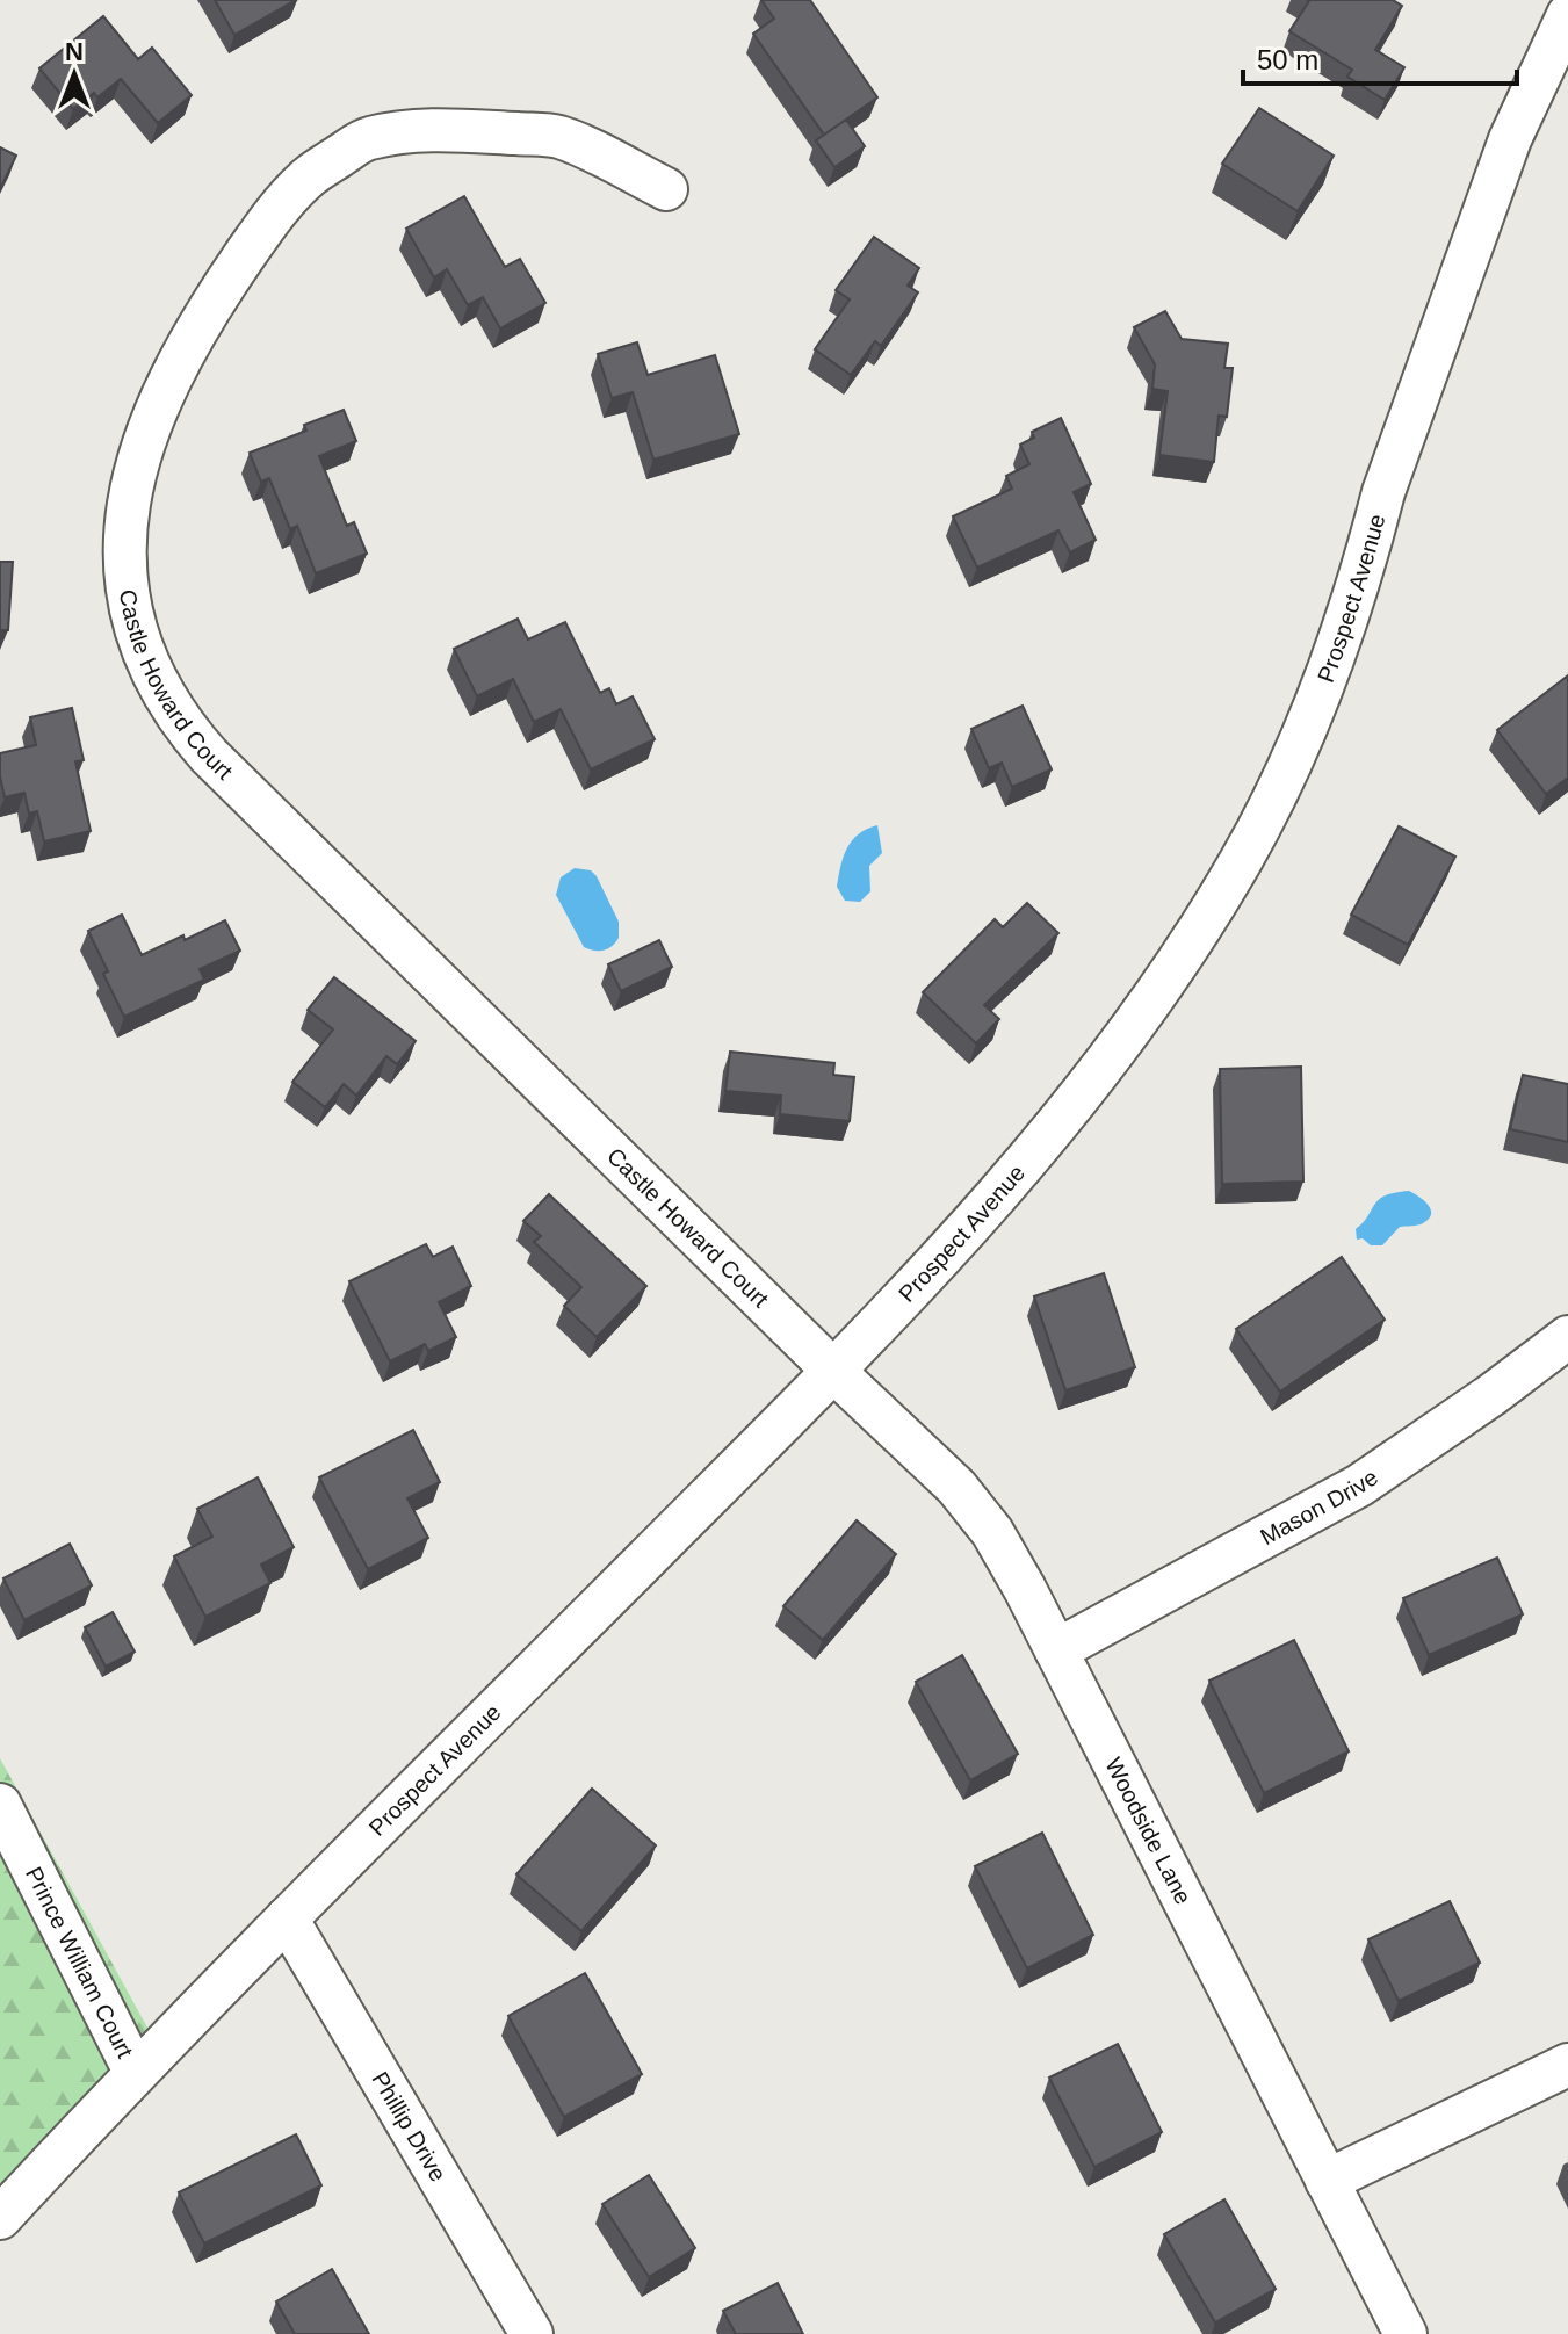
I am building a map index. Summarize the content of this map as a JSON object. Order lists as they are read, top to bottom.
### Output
{
  "streets": {
    "street": [
      "Prospect Avenue",
      "Castle Howard Court",
      "Mason Drive",
      "Woodside Lane",
      "Prince William Court",
      "Phillip Drive"
    ]
  },
  "crossings": [
    ["Prospect Avenue", "Castle Howard Court"],
    ["Prospect Avenue", "Woodside Lane"],
    ["Prospect Avenue", "Prince William Court"],
    ["Prospect Avenue", "Phillip Drive"],
    ["Castle Howard Court", "Woodside Lane"],
    ["Mason Drive", "Woodside Lane"]
  ],
  "scale_bar": "50 m",
  "north": "top"
}
